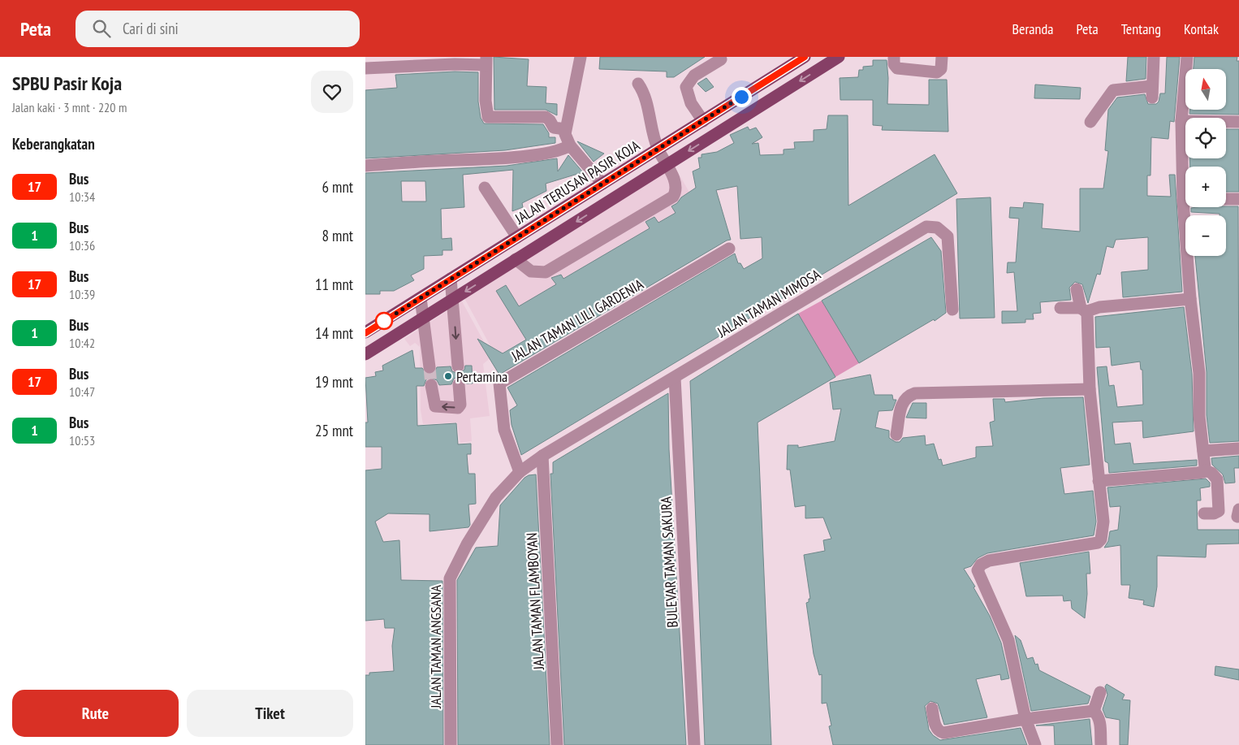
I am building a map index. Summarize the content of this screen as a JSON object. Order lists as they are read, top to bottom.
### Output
{
  "streets": {
    "main road": ["JALAN TERUSAN PASIR KOJA"],
    "street": [
      "JALAN TAMAN MIMOSA",
      "JALAN TAMAN LILI GARDENIA",
      "BULEVAR TAMAN SAKURA",
      "JALAN TAMAN FLAMBOYAN",
      "JALAN TAMAN ANGSANA"
    ]
  },
  "crossings": [
    ["JALAN TAMAN MIMOSA", "BULEVAR TAMAN SAKURA"],
    ["JALAN TAMAN MIMOSA", "JALAN TAMAN FLAMBOYAN"],
    ["JALAN TAMAN MIMOSA", "JALAN TAMAN ANGSANA"],
    ["JALAN TAMAN LILI GARDENIA", "JALAN TAMAN ANGSANA"],
    ["JALAN TAMAN FLAMBOYAN", "JALAN TAMAN ANGSANA"]
  ],
  "places": ["Pertamina"],
  "lines": ["bus line 17"],
  "north": "top",
  "page": {
    "header": "Peta",
    "search": "Cari di sini",
    "nav": [
      "Beranda",
      "Peta",
      "Tentang",
      "Kontak"
    ],
    "heading": [
      ["SPBU Pasir Koja", "Jalan kaki · 3 mnt · 220 m"],
      "Keberangkatan"
    ],
    "map_buttons": ["+", "−"],
    "list": [
      {
        "mark": "17",
        "name": "Bus",
        "note": "10:34",
        "value": "6 mnt"
      },
      {
        "mark": "1",
        "name": "Bus",
        "note": "10:36",
        "value": "8 mnt"
      },
      {
        "mark": "17",
        "name": "Bus",
        "note": "10:39",
        "value": "11 mnt"
      },
      {
        "mark": "1",
        "name": "Bus",
        "note": "10:42",
        "value": "14 mnt"
      },
      {
        "mark": "17",
        "name": "Bus",
        "note": "10:47",
        "value": "19 mnt"
      },
      {
        "mark": "1",
        "name": "Bus",
        "note": "10:53",
        "value": "25 mnt"
      }
    ],
    "buttons": ["Rute", "Tiket"]
  }
}
